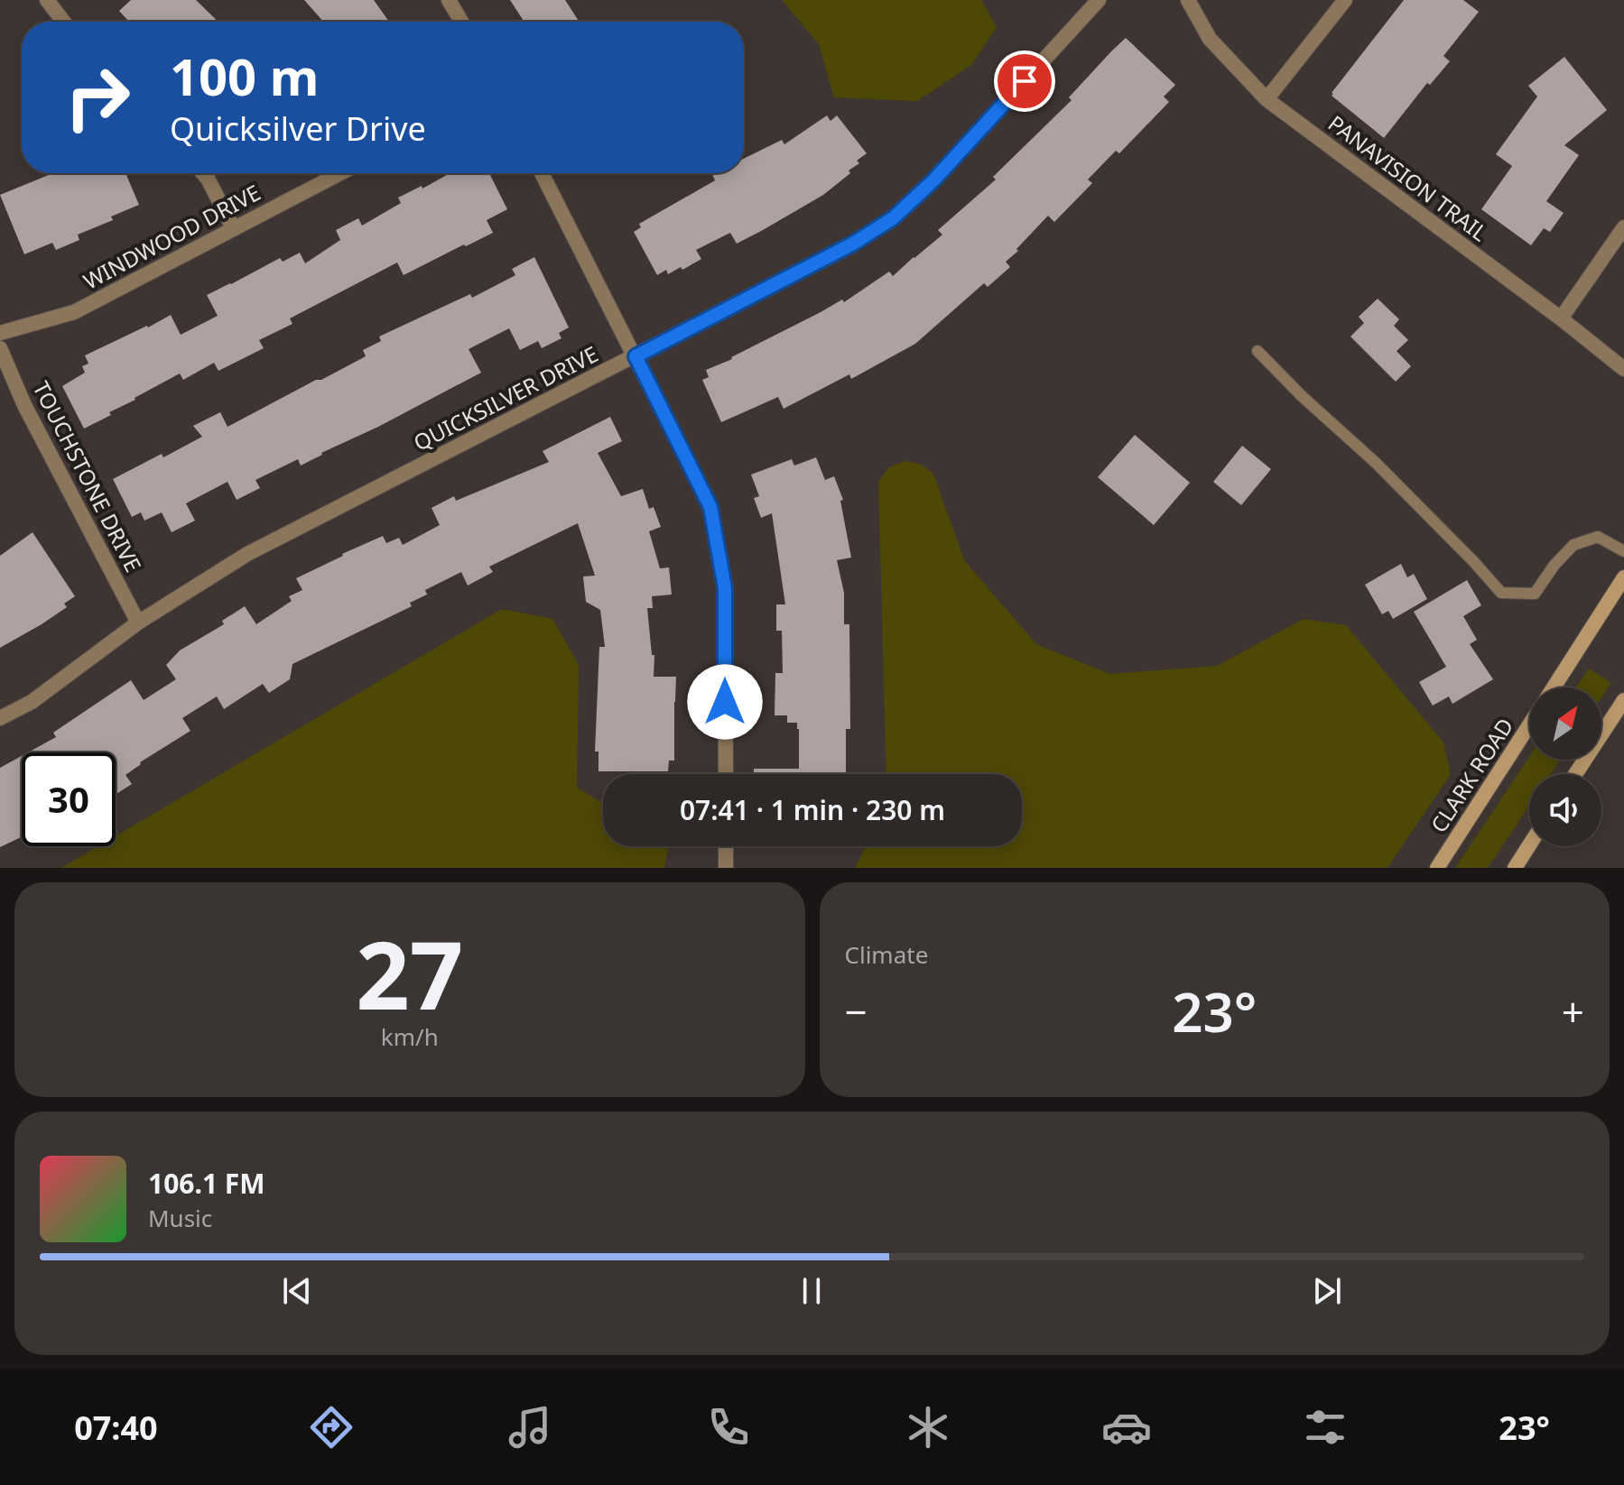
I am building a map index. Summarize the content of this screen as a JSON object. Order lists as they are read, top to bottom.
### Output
{
  "streets": {
    "main road": ["CLARK ROAD"],
    "street": [
      "PANAVISION TRAIL",
      "WINDWOOD DRIVE",
      "QUICKSILVER DRIVE",
      "TOUCHSTONE DRIVE"
    ]
  },
  "crossings": [
    ["QUICKSILVER DRIVE", "TOUCHSTONE DRIVE"]
  ],
  "north": "top right",
  "page": {
    "turn": ["100 m", "Quicksilver Drive"],
    "limit": "30",
    "trip": "07:41 · 1 min · 230 m",
    "tile": [
      ["27", "km/h"],
      "Climate"
    ],
    "heat": ["−", "23°", "+"],
    "song": ["106.1 FM", "Music"],
    "tabs": ["07:40", "23°"]
  }
}
